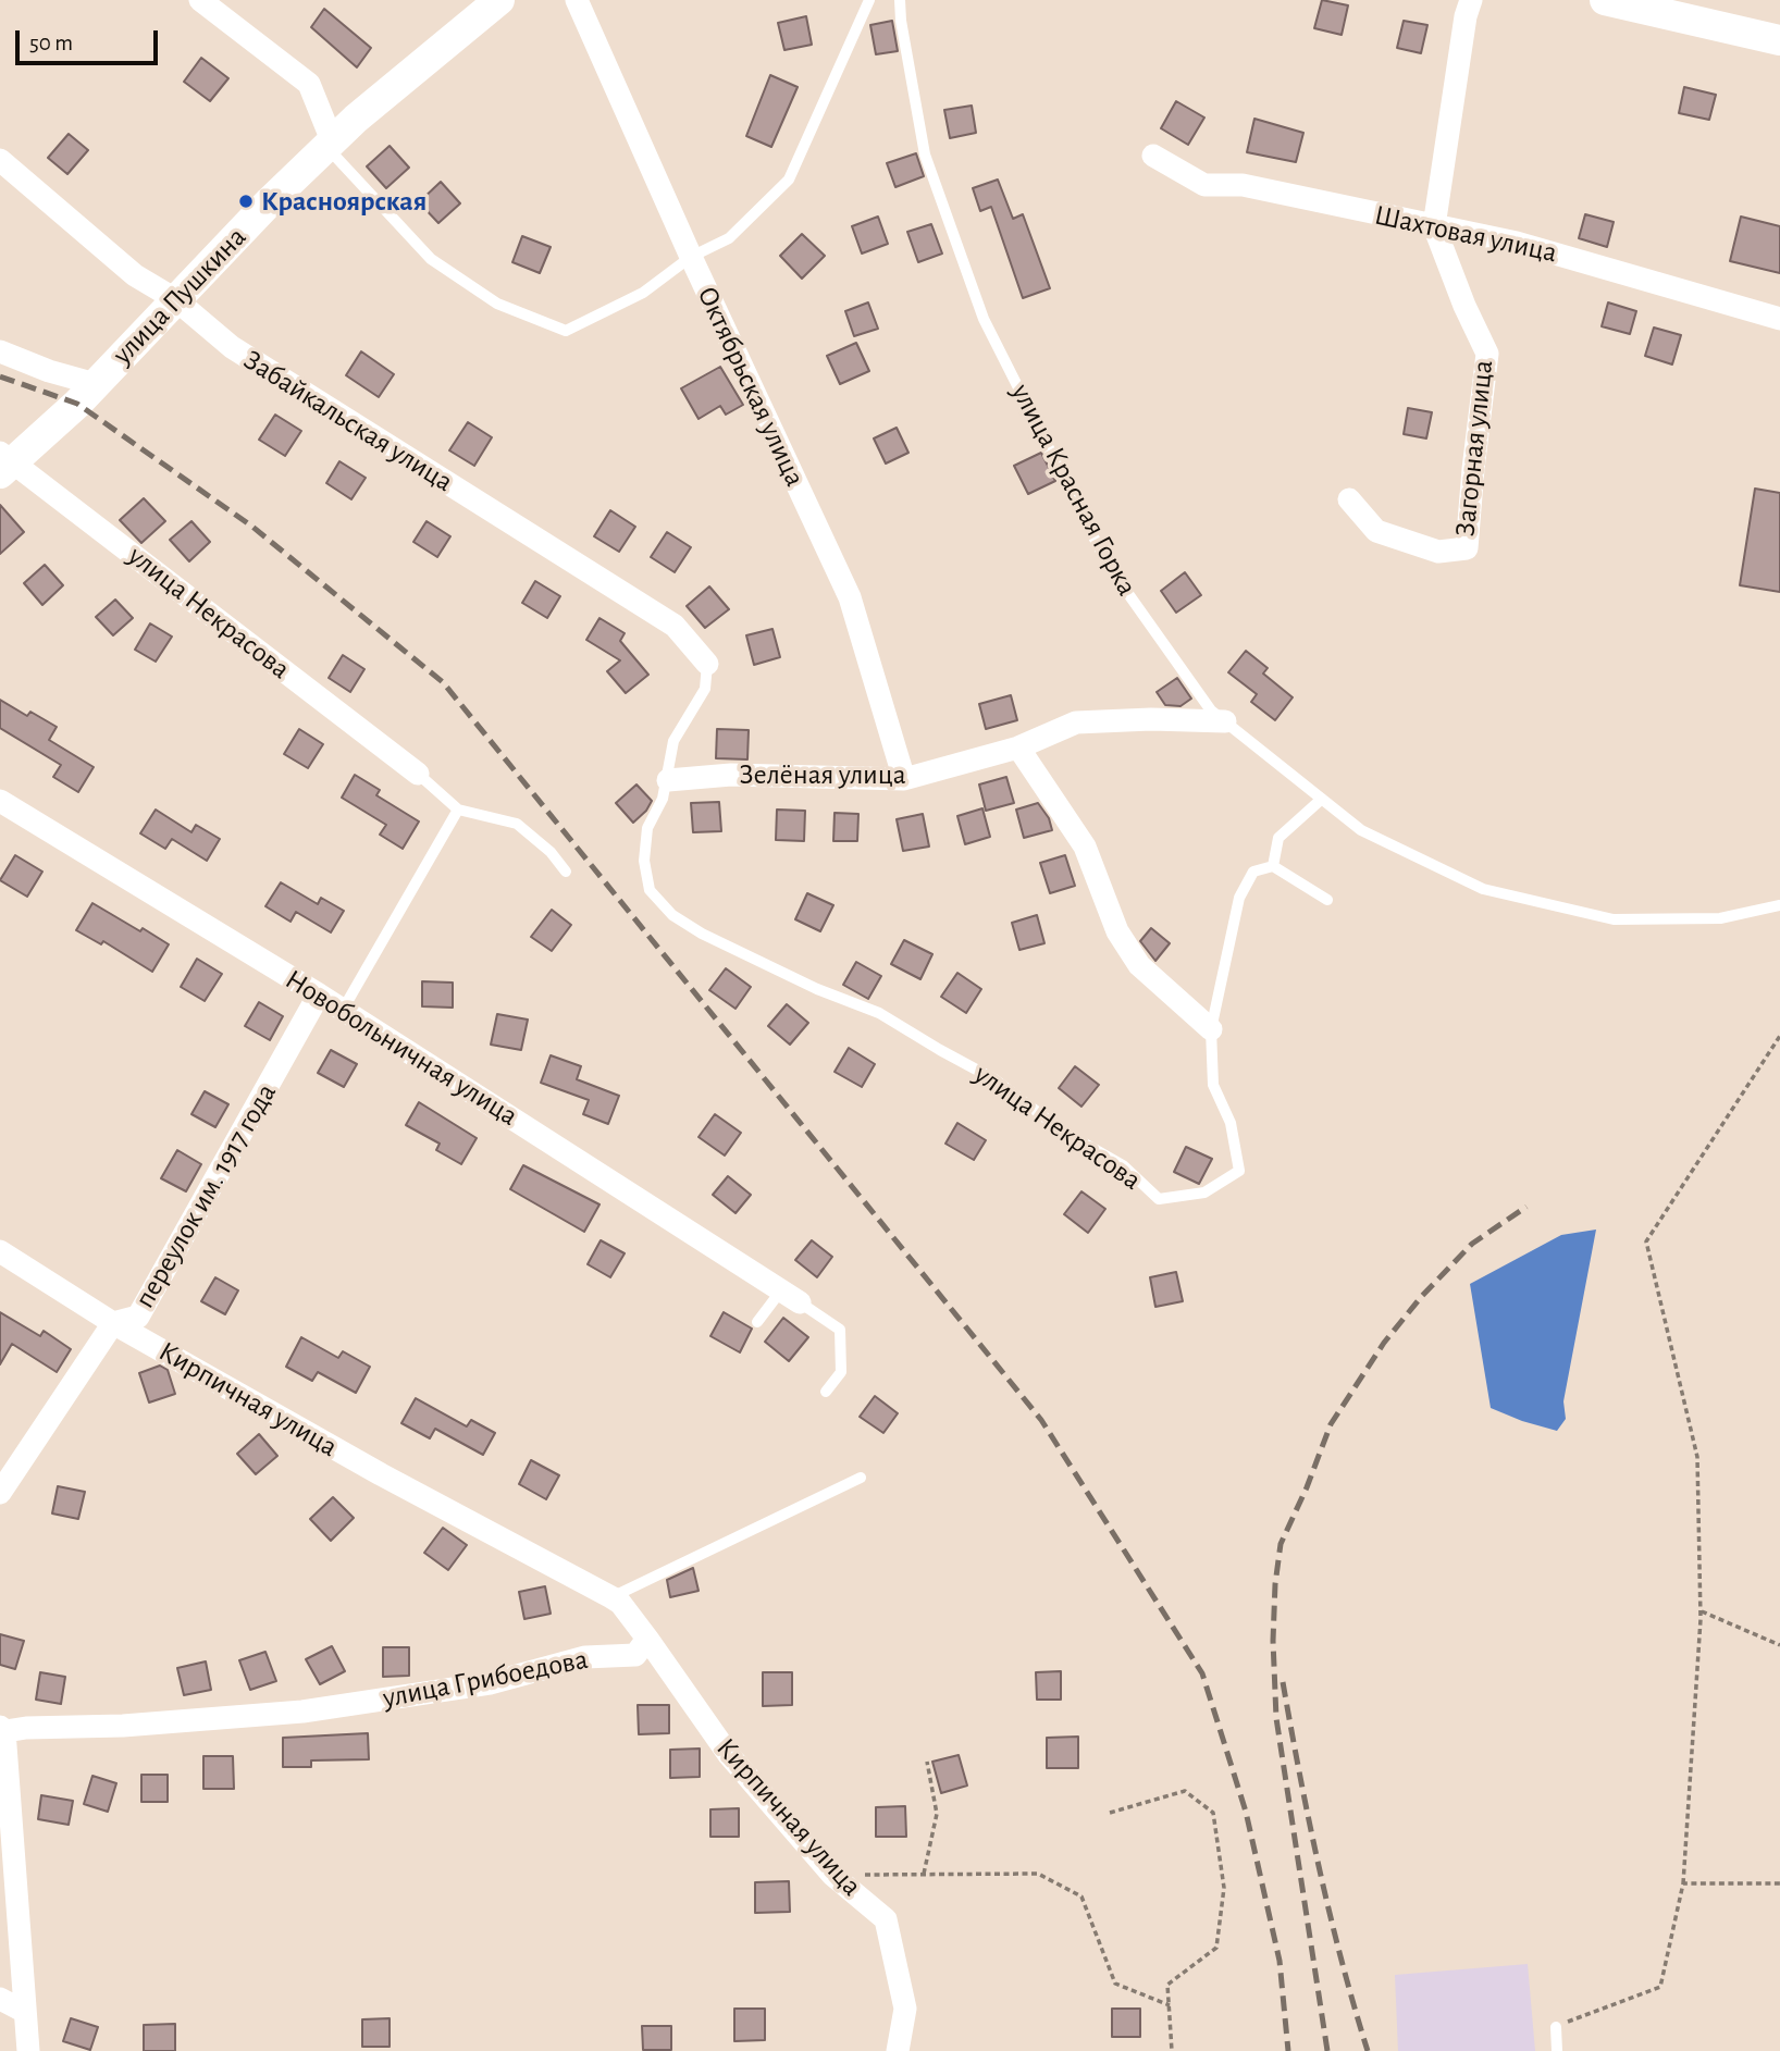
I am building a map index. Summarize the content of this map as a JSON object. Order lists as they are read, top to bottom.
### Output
{
  "streets": {
    "street": [
      "Шахтовая улица",
      "улица Пушкина",
      "Октябрьская улица",
      "Забайкальская улица",
      "Загорная улица",
      "улица Некрасова",
      "Зелёная улица",
      "Новобольничная улица",
      "переулок им. 1917 года",
      "Кирпичная улица",
      "улица Грибоедова"
    ],
    "lane": ["улица Красная Горка"]
  },
  "crossings": [
    ["Шахтовая улица", "Загорная улица"],
    ["улица Пушкина", "Забайкальская улица"],
    ["улица Пушкина", "улица Некрасова"],
    ["Октябрьская улица", "Зелёная улица"],
    ["улица Красная Горка", "Зелёная улица"],
    ["улица Некрасова", "Зелёная улица"],
    ["Новобольничная улица", "переулок им. 1917 года"],
    ["переулок им. 1917 года", "Кирпичная улица"],
    ["Кирпичная улица", "улица Грибоедова"]
  ],
  "places": ["Красноярская"],
  "scale_bar": "50 m"
}
